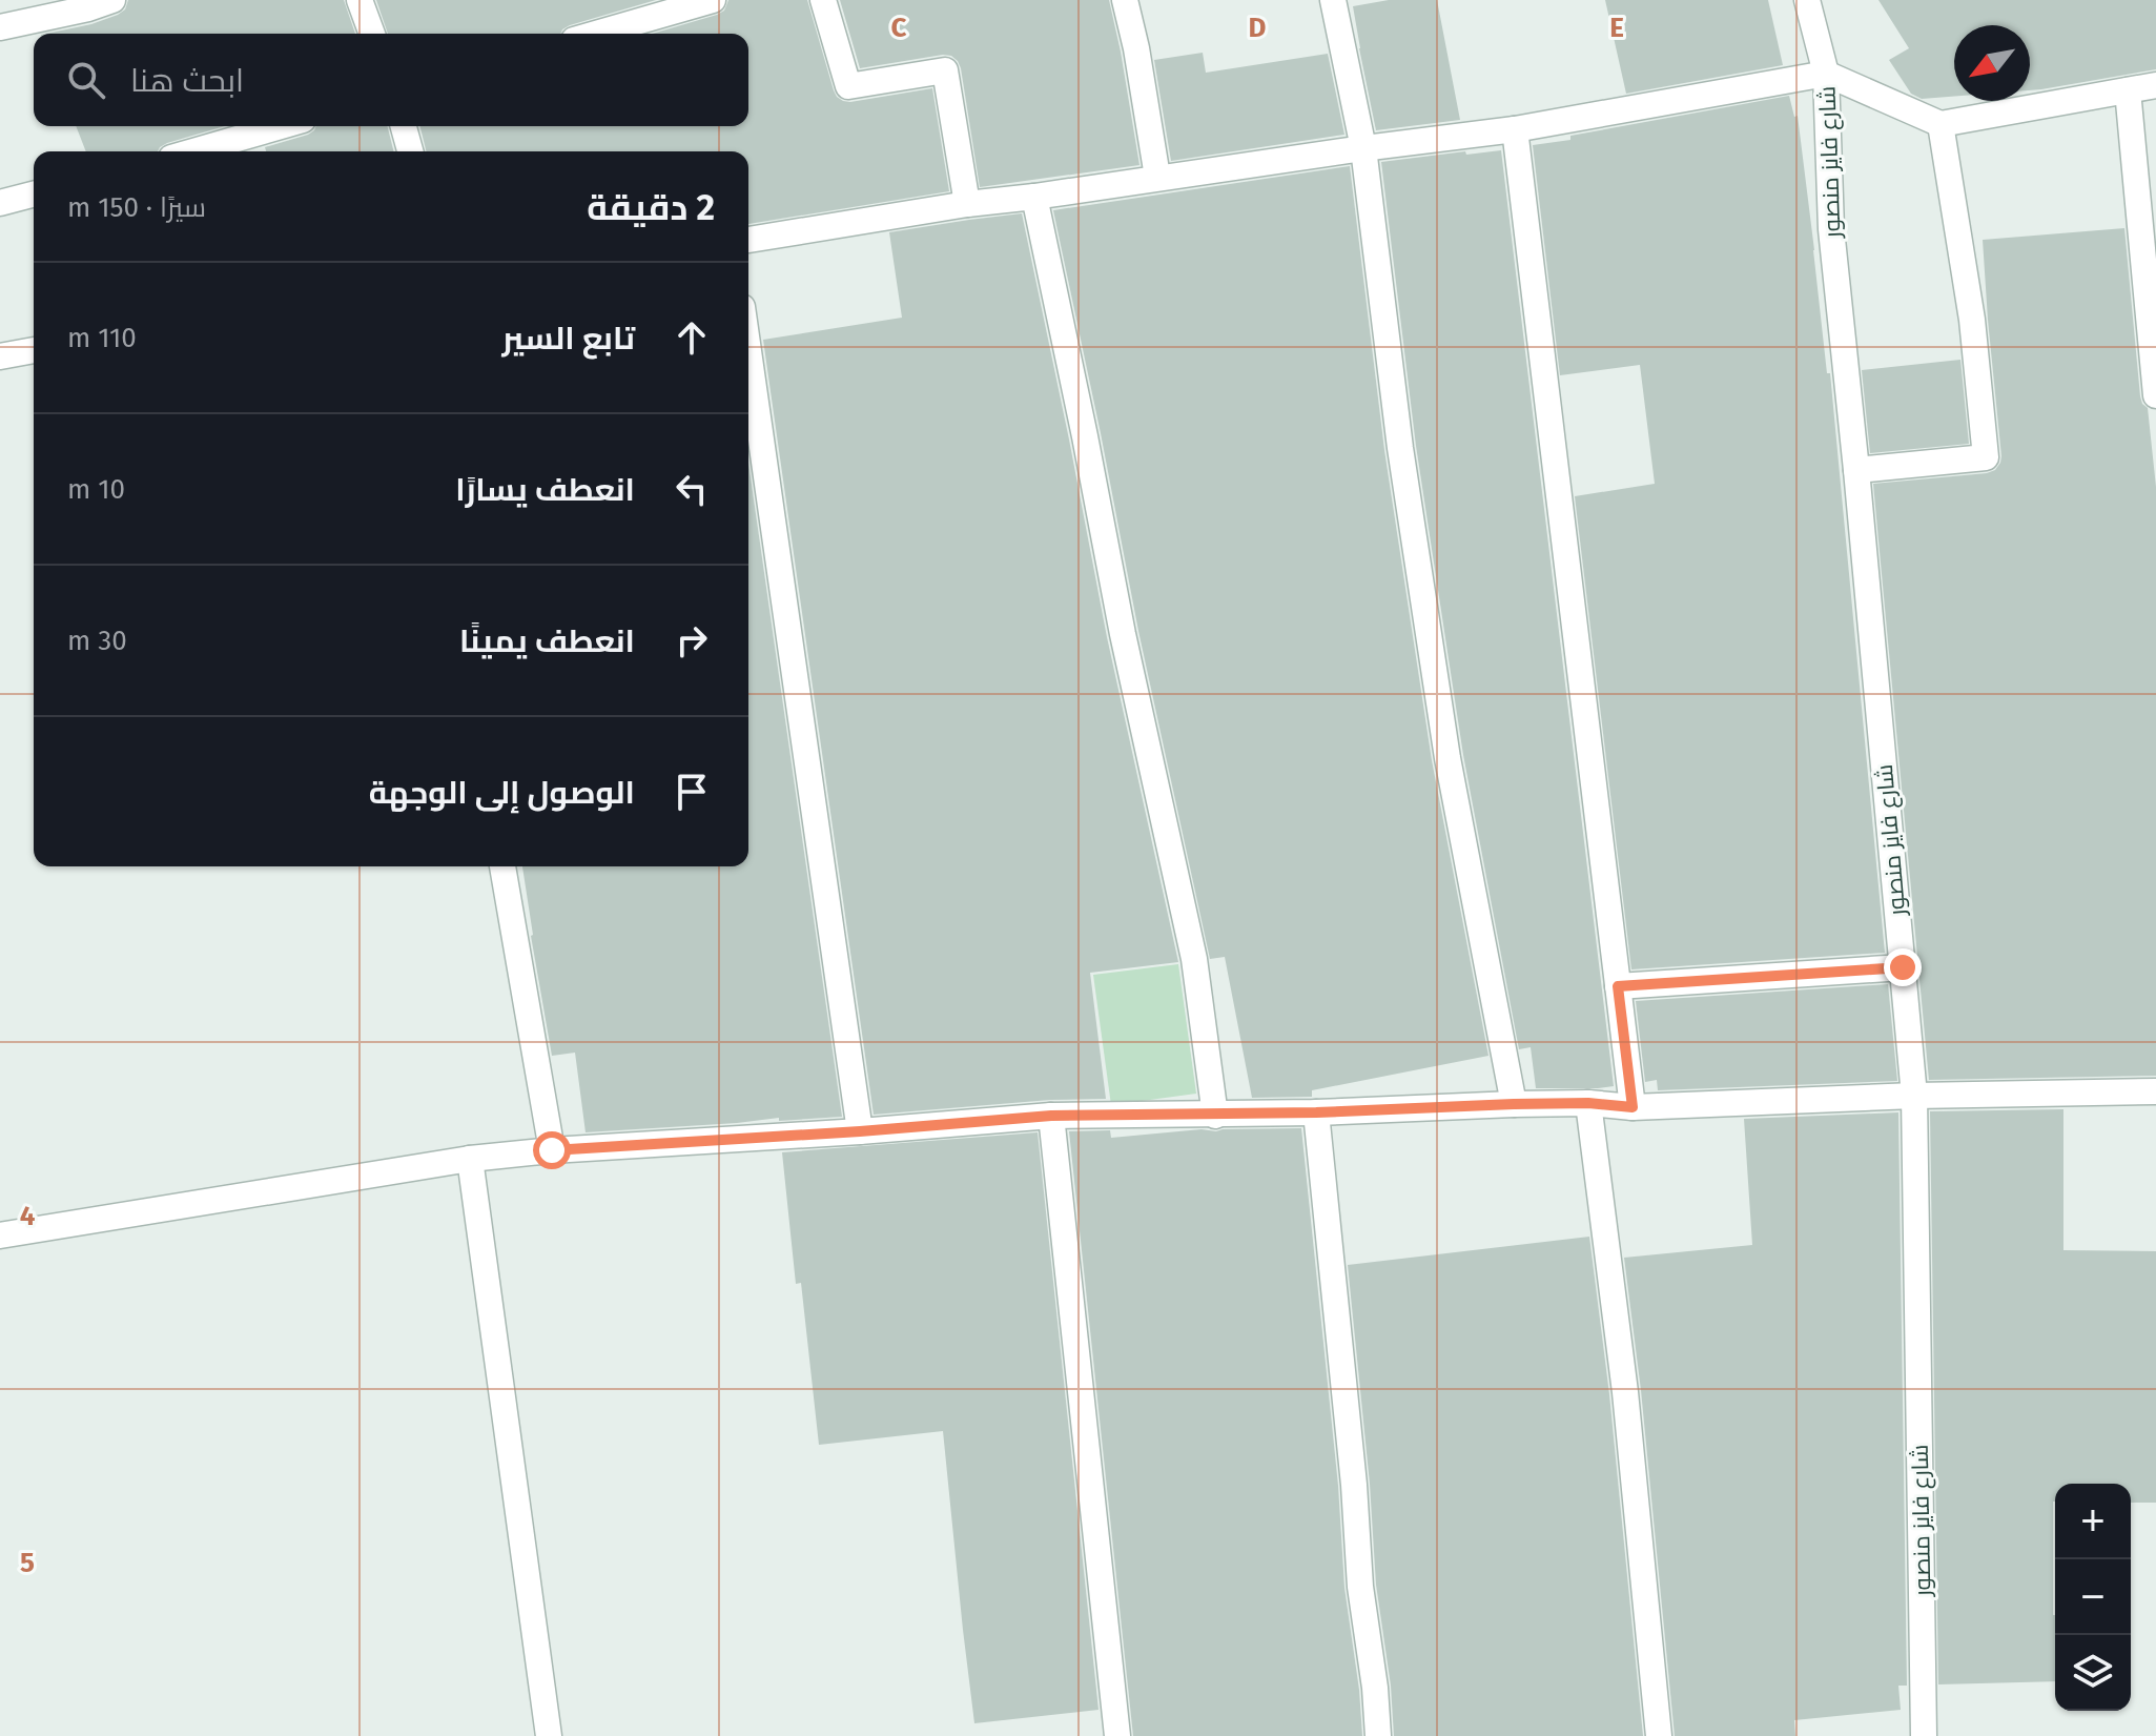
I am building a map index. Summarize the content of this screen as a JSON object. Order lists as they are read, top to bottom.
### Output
{
  "streets": {
    "street": ["شارع فايز منصور"]
  },
  "north": "bottom left",
  "page": {
    "search": "ابحث هنا",
    "heading": ["2 دقيقة", "سيرًا · 150 m"],
    "list": [
      ["تابع السير", "110 m"],
      ["انعطف يسارًا", "10 m"],
      ["انعطف يمينًا", "30 m"],
      "الوصول إلى الوجهة"
    ],
    "map_buttons": ["+", "−"]
  },
  "grid": {
    "columns": ["C", "D", "E"],
    "rows": ["4", "5"]
  }
}
